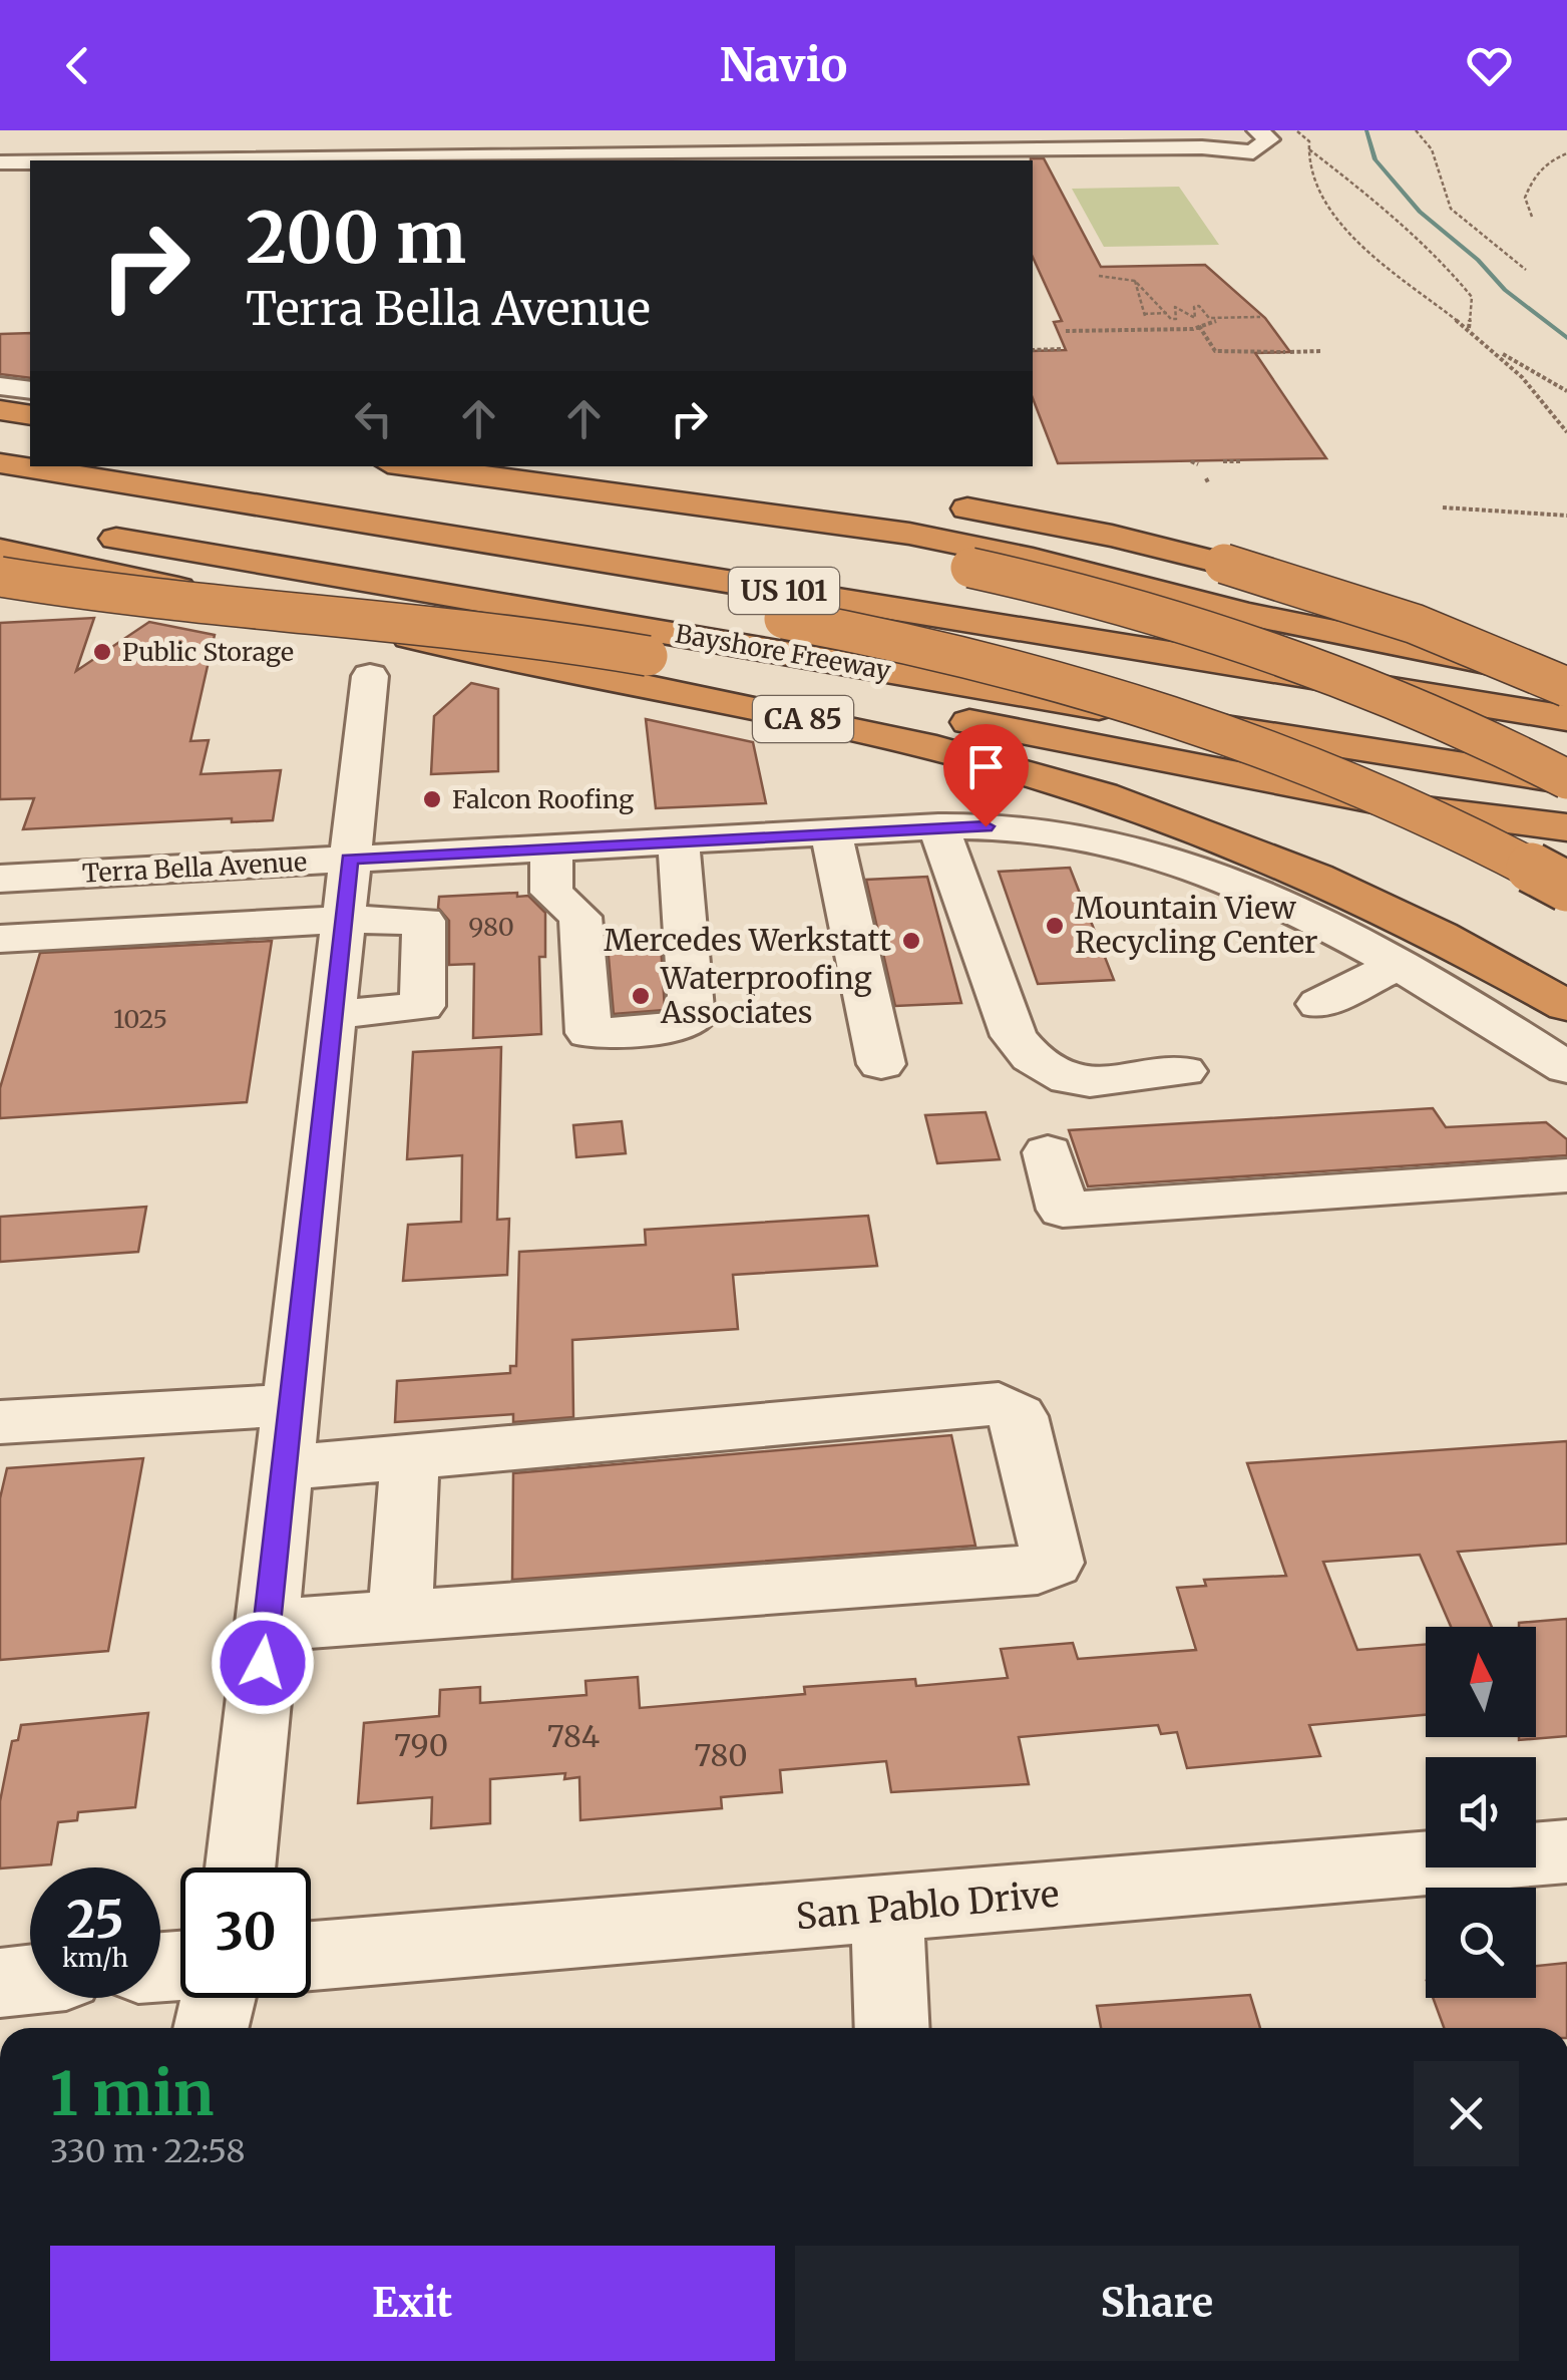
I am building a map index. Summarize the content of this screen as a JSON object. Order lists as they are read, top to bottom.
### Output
{
  "streets": {
    "highway": ["US 101", "Bayshore Freeway", "CA 85"],
    "street": ["Terra Bella Avenue", "San Pablo Drive"]
  },
  "places": [
    "Public Storage",
    "Falcon Roofing",
    "Mountain View Recycling Center",
    "Mercedes Werkstatt",
    "Waterproofing Associates"
  ],
  "house_numbers": [
    "980",
    "1025",
    "784",
    "790",
    "780"
  ],
  "north": "top",
  "page": {
    "header": "Navio",
    "turn": ["200 m", "Terra Bella Avenue"],
    "speed": "25 km/h",
    "limit": "30",
    "heading": ["1 min", "330 m · 22:58"],
    "buttons": ["Exit", "Share"]
  }
}
